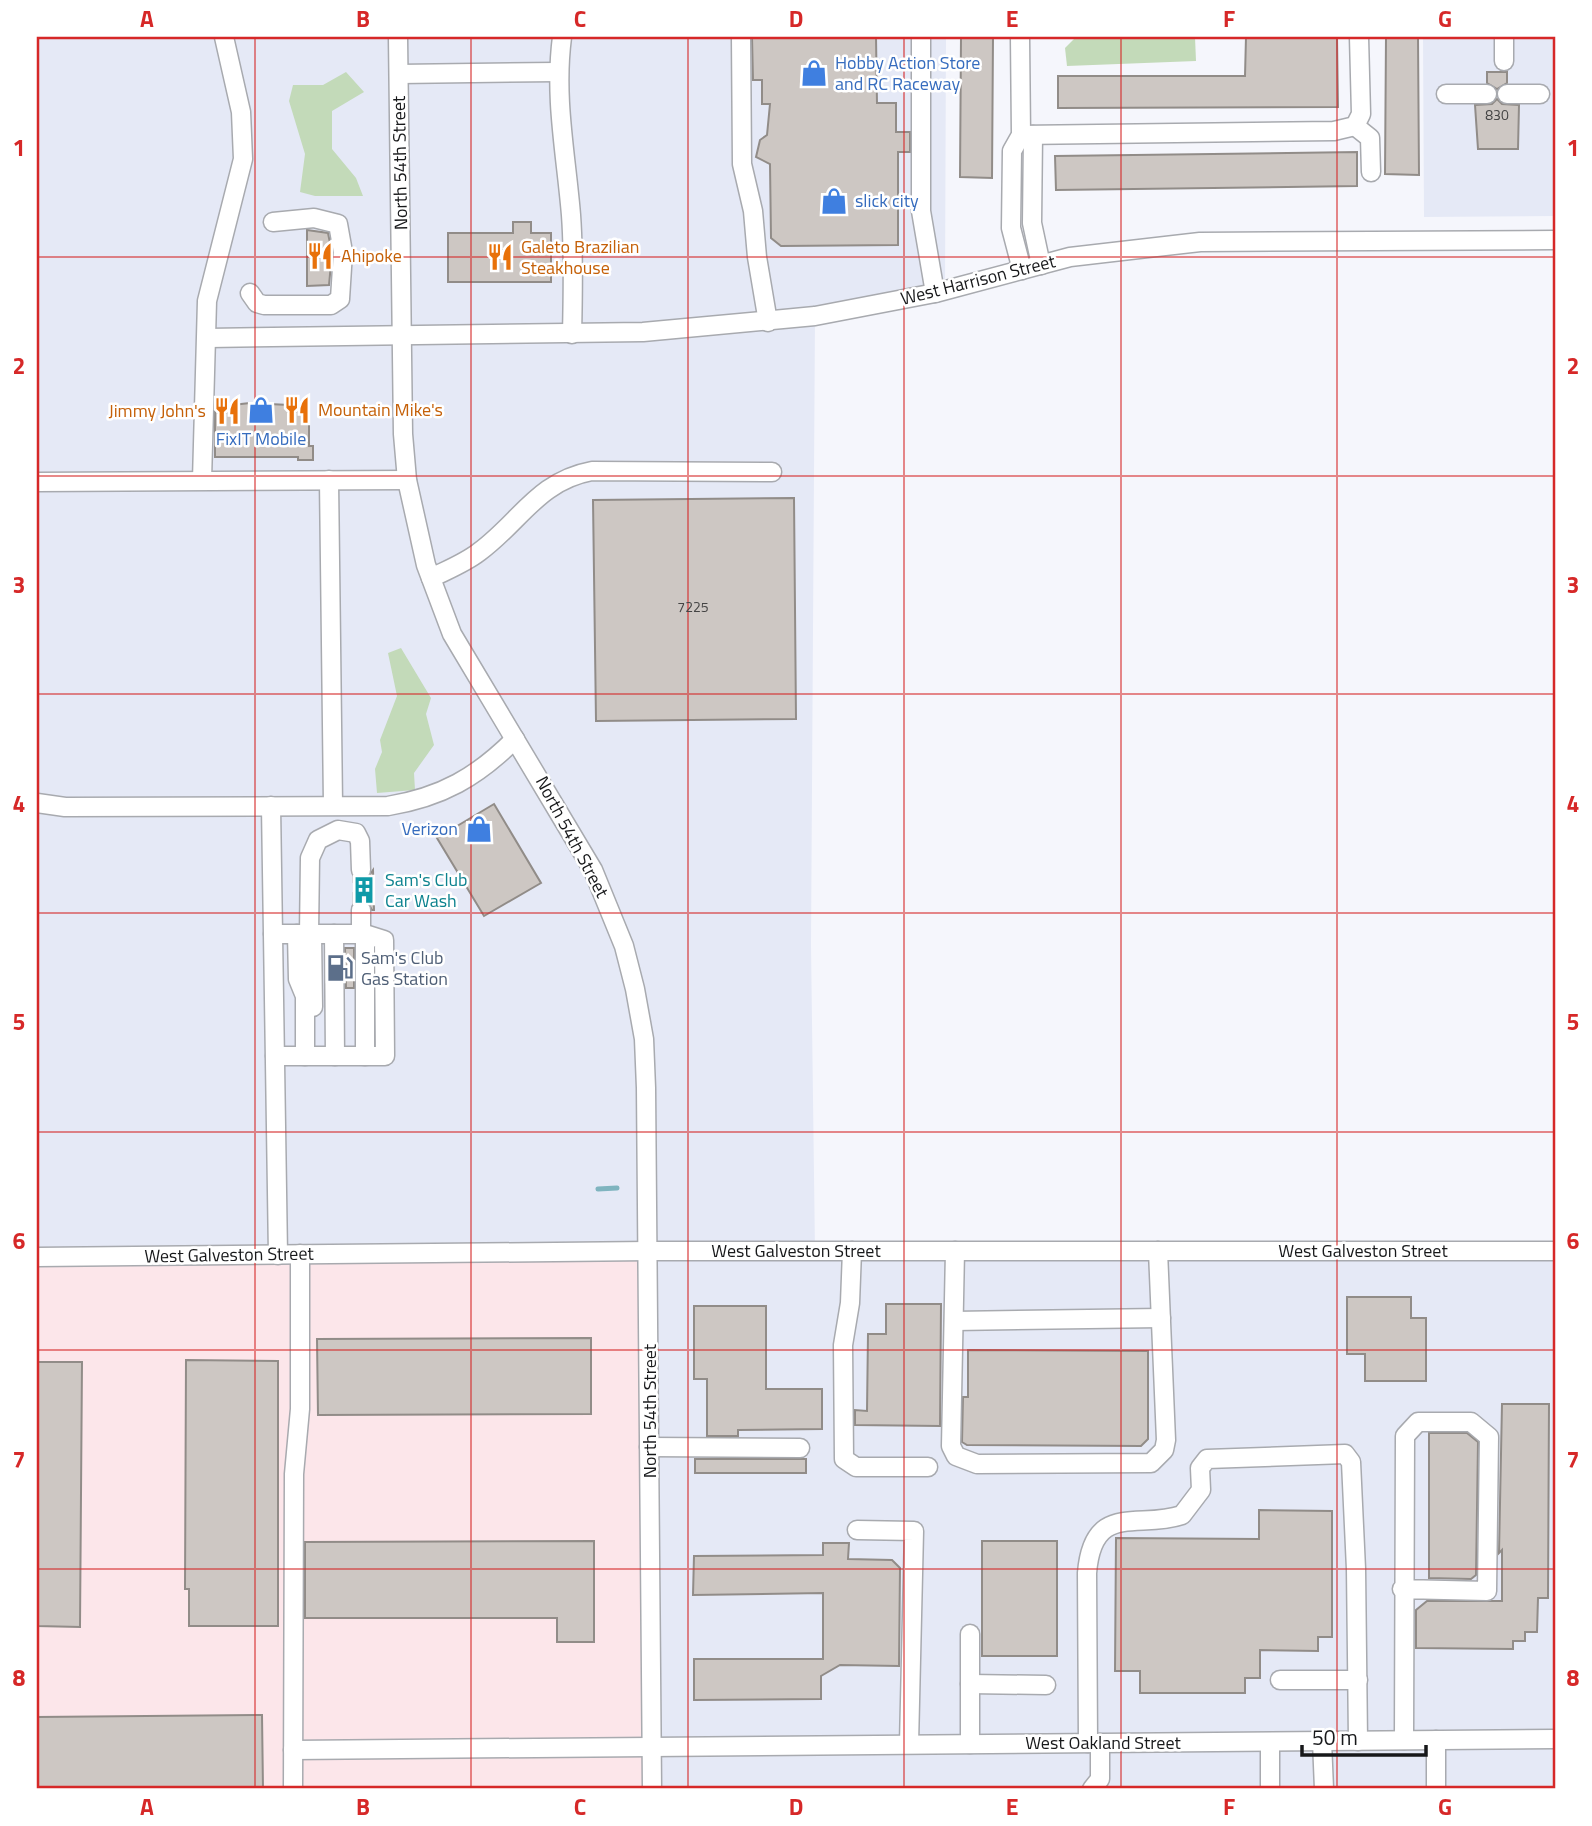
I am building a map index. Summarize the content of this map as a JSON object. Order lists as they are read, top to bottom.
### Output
{
  "streets": {
    "street": [
      "North 54th Street",
      "West Harrison Street",
      "West Galveston Street",
      "West Oakland Street"
    ]
  },
  "crossings": [
    ["North 54th Street", "West Harrison Street"],
    ["North 54th Street", "West Galveston Street"],
    ["North 54th Street", "West Oakland Street"]
  ],
  "places": {
    "shop": [
      "Hobby Action Store and RC Raceway",
      "slick city",
      "FixIT Mobile",
      "Verizon"
    ],
    "restaurant": [
      "Ahipoke",
      "Galeto Brazilian Steakhouse",
      "Mountain Mike's",
      "Jimmy John's"
    ],
    "building": ["Sam's Club Car Wash"],
    "fuel station": ["Sam's Club Gas Station"]
  },
  "house_numbers": ["830", "7225"],
  "scale_bar": "50 m",
  "grid": {
    "columns": [
      "A",
      "B",
      "C",
      "D",
      "E",
      "F",
      "G"
    ],
    "rows": [
      "1",
      "2",
      "3",
      "4",
      "5",
      "6",
      "7",
      "8"
    ]
  }
}
